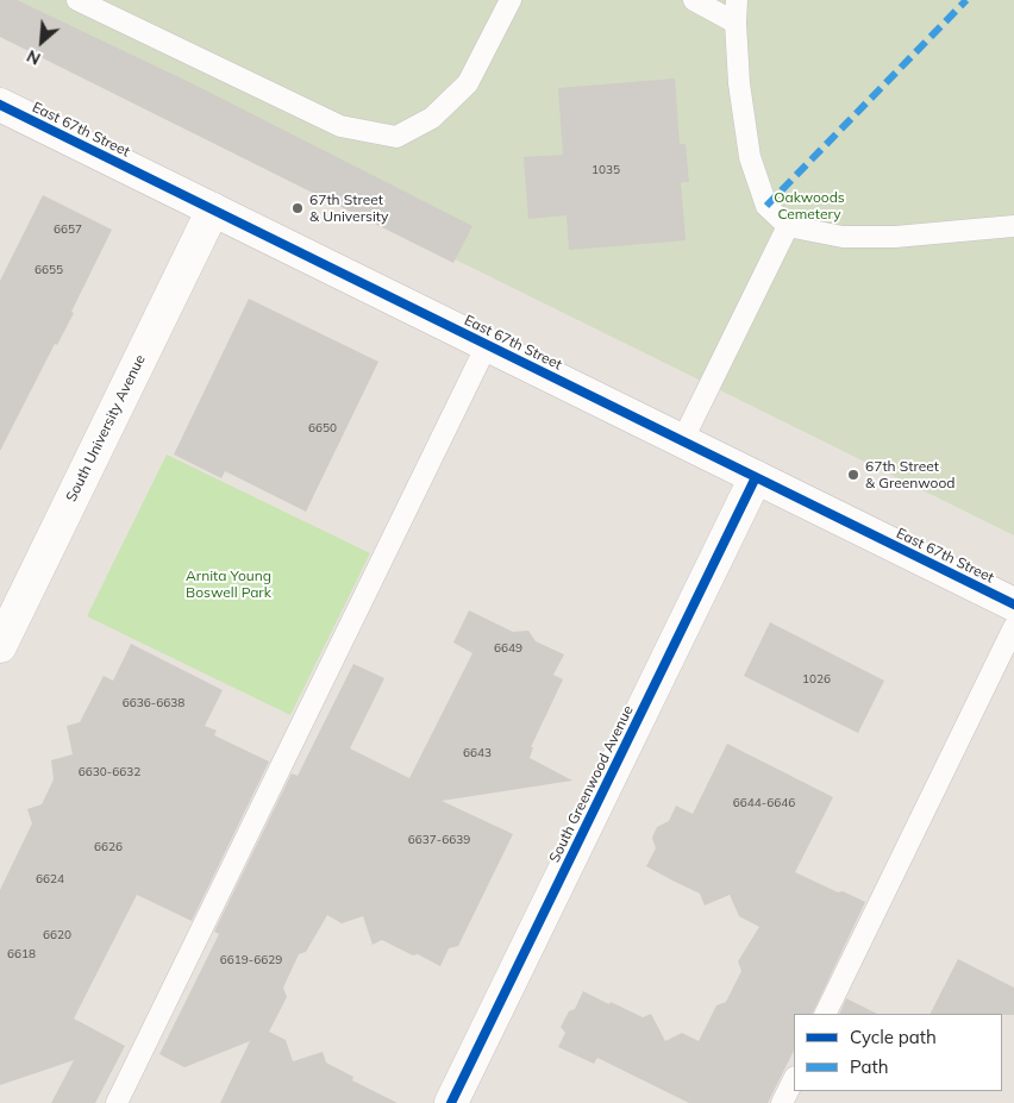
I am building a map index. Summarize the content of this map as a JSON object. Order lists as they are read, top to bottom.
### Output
{
  "streets": {
    "street": ["East 67th Street", "South University Avenue", "South Greenwood Avenue"]
  },
  "crossings": [
    ["East 67th Street", "South University Avenue"],
    ["East 67th Street", "South Greenwood Avenue"]
  ],
  "parks": ["Oakwoods Cemetery", "Arnita Young Boswell Park"],
  "places": ["67th Street & University", "67th Street & Greenwood"],
  "house_numbers": [
    "1035",
    "6657",
    "6655",
    "6650",
    "6649",
    "1026",
    "6636-6638",
    "6643",
    "6630-6632",
    "6644-6646",
    "6637-6639",
    "6626",
    "6624",
    "6620",
    "6618",
    "6619-6629"
  ],
  "legend": ["Cycle path", "Path"],
  "north": "bottom left"
}
